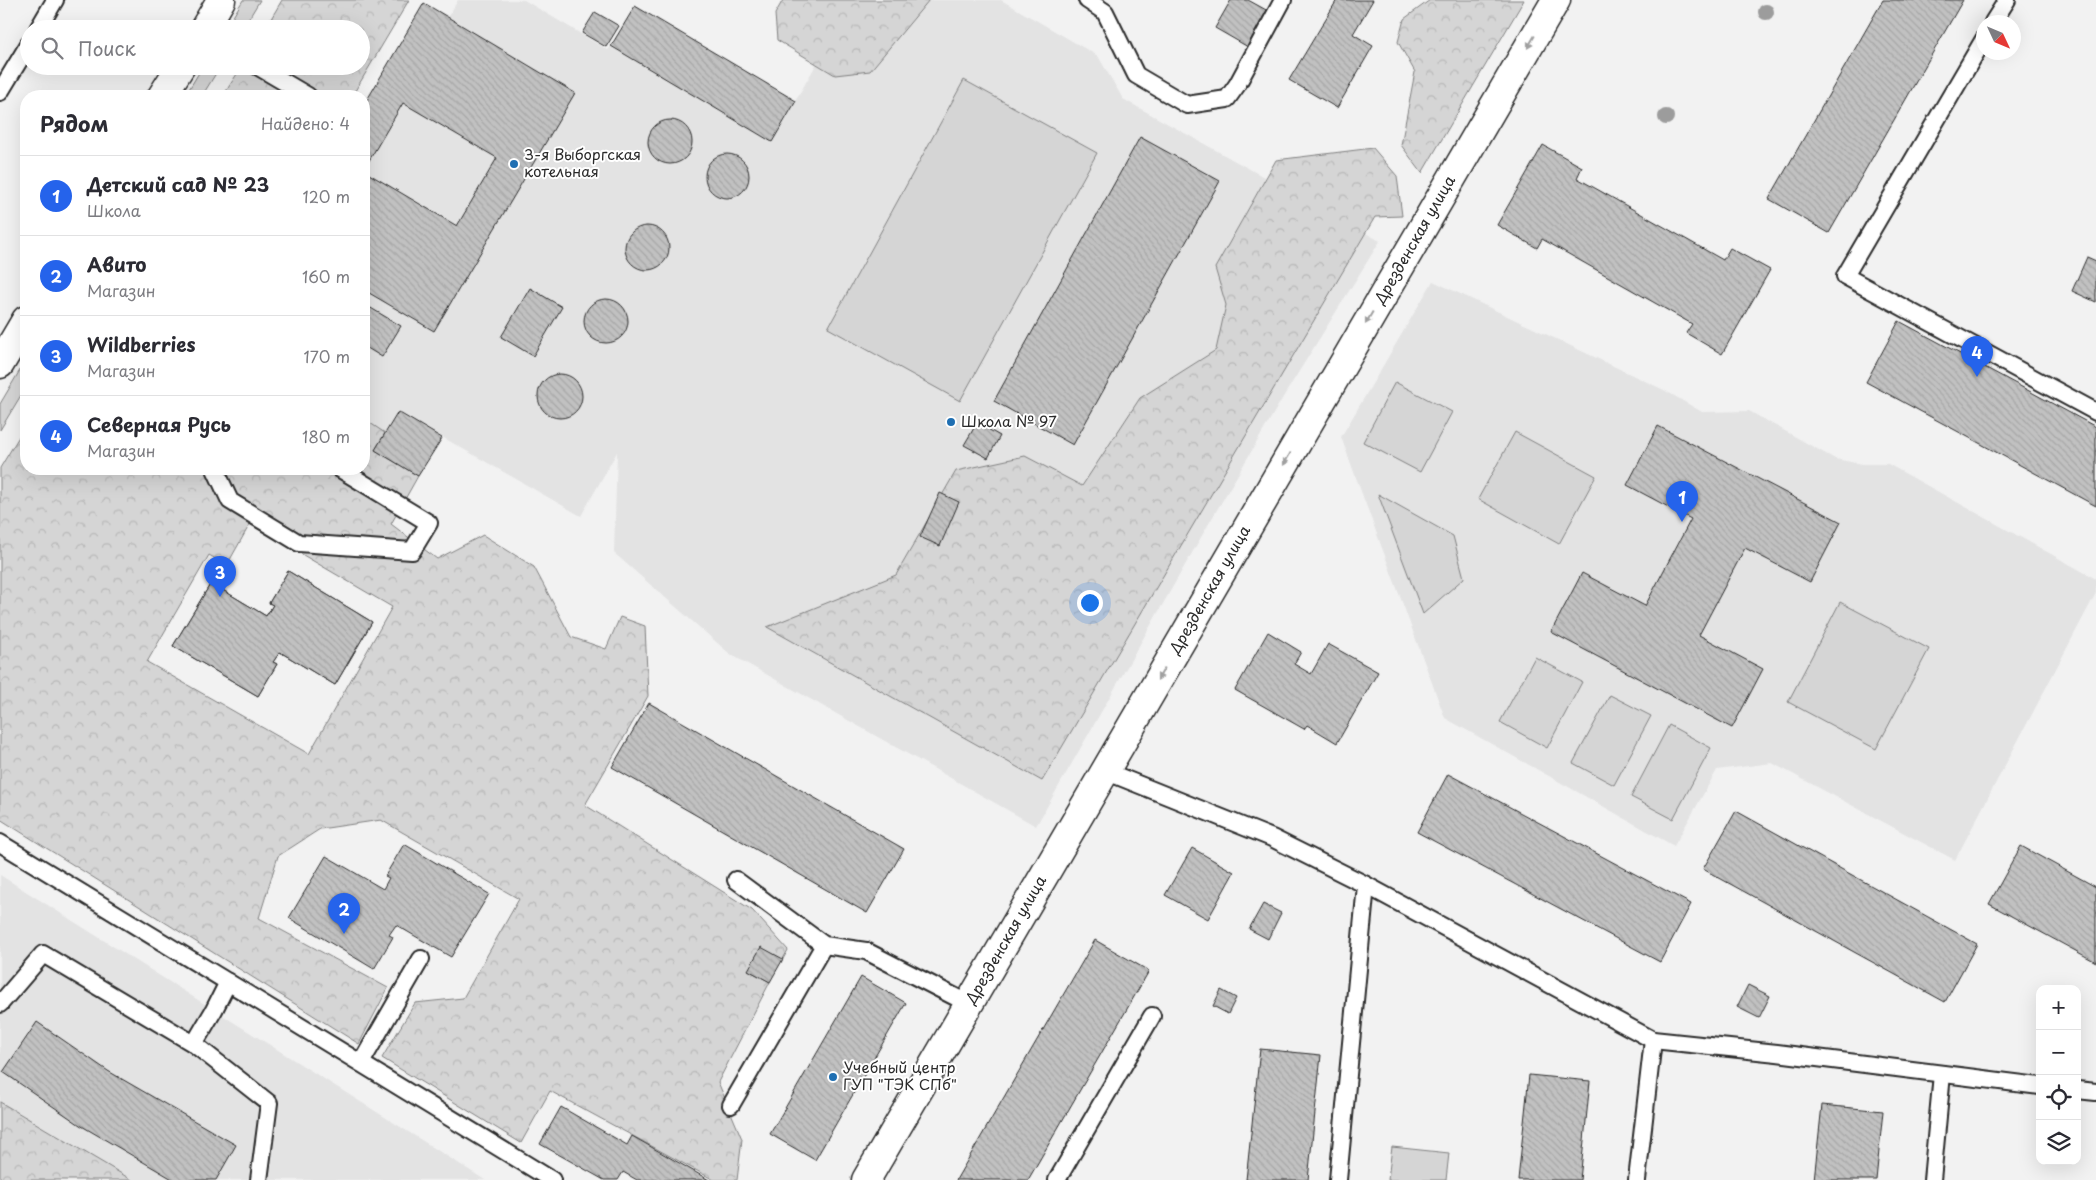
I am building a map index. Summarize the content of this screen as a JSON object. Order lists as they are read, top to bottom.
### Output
{
  "streets": {
    "street": ["Дрезденская улица"]
  },
  "one_way": ["Дрезденская улица"],
  "places": ["3-я Выборгская котельная", "Школа № 97", "Учебный центр ГУП \"ТЭК СПб\""],
  "north": "bottom right",
  "page": {
    "search": "Поиск",
    "heading": ["Рядом", "Найдено: 4"],
    "list": [
      {
        "mark": "1",
        "name": "Детский сад № 23",
        "note": "Школа",
        "value": "120 m"
      },
      {
        "mark": "2",
        "name": "Авито",
        "note": "Магазин",
        "value": "160 m"
      },
      {
        "mark": "3",
        "name": "Wildberries",
        "note": "Магазин",
        "value": "170 m"
      },
      {
        "mark": "4",
        "name": "Северная Русь",
        "note": "Магазин",
        "value": "180 m"
      }
    ],
    "pins": [
      "4",
      "1",
      "3",
      "2"
    ],
    "map_buttons": ["+", "−"]
  }
}
